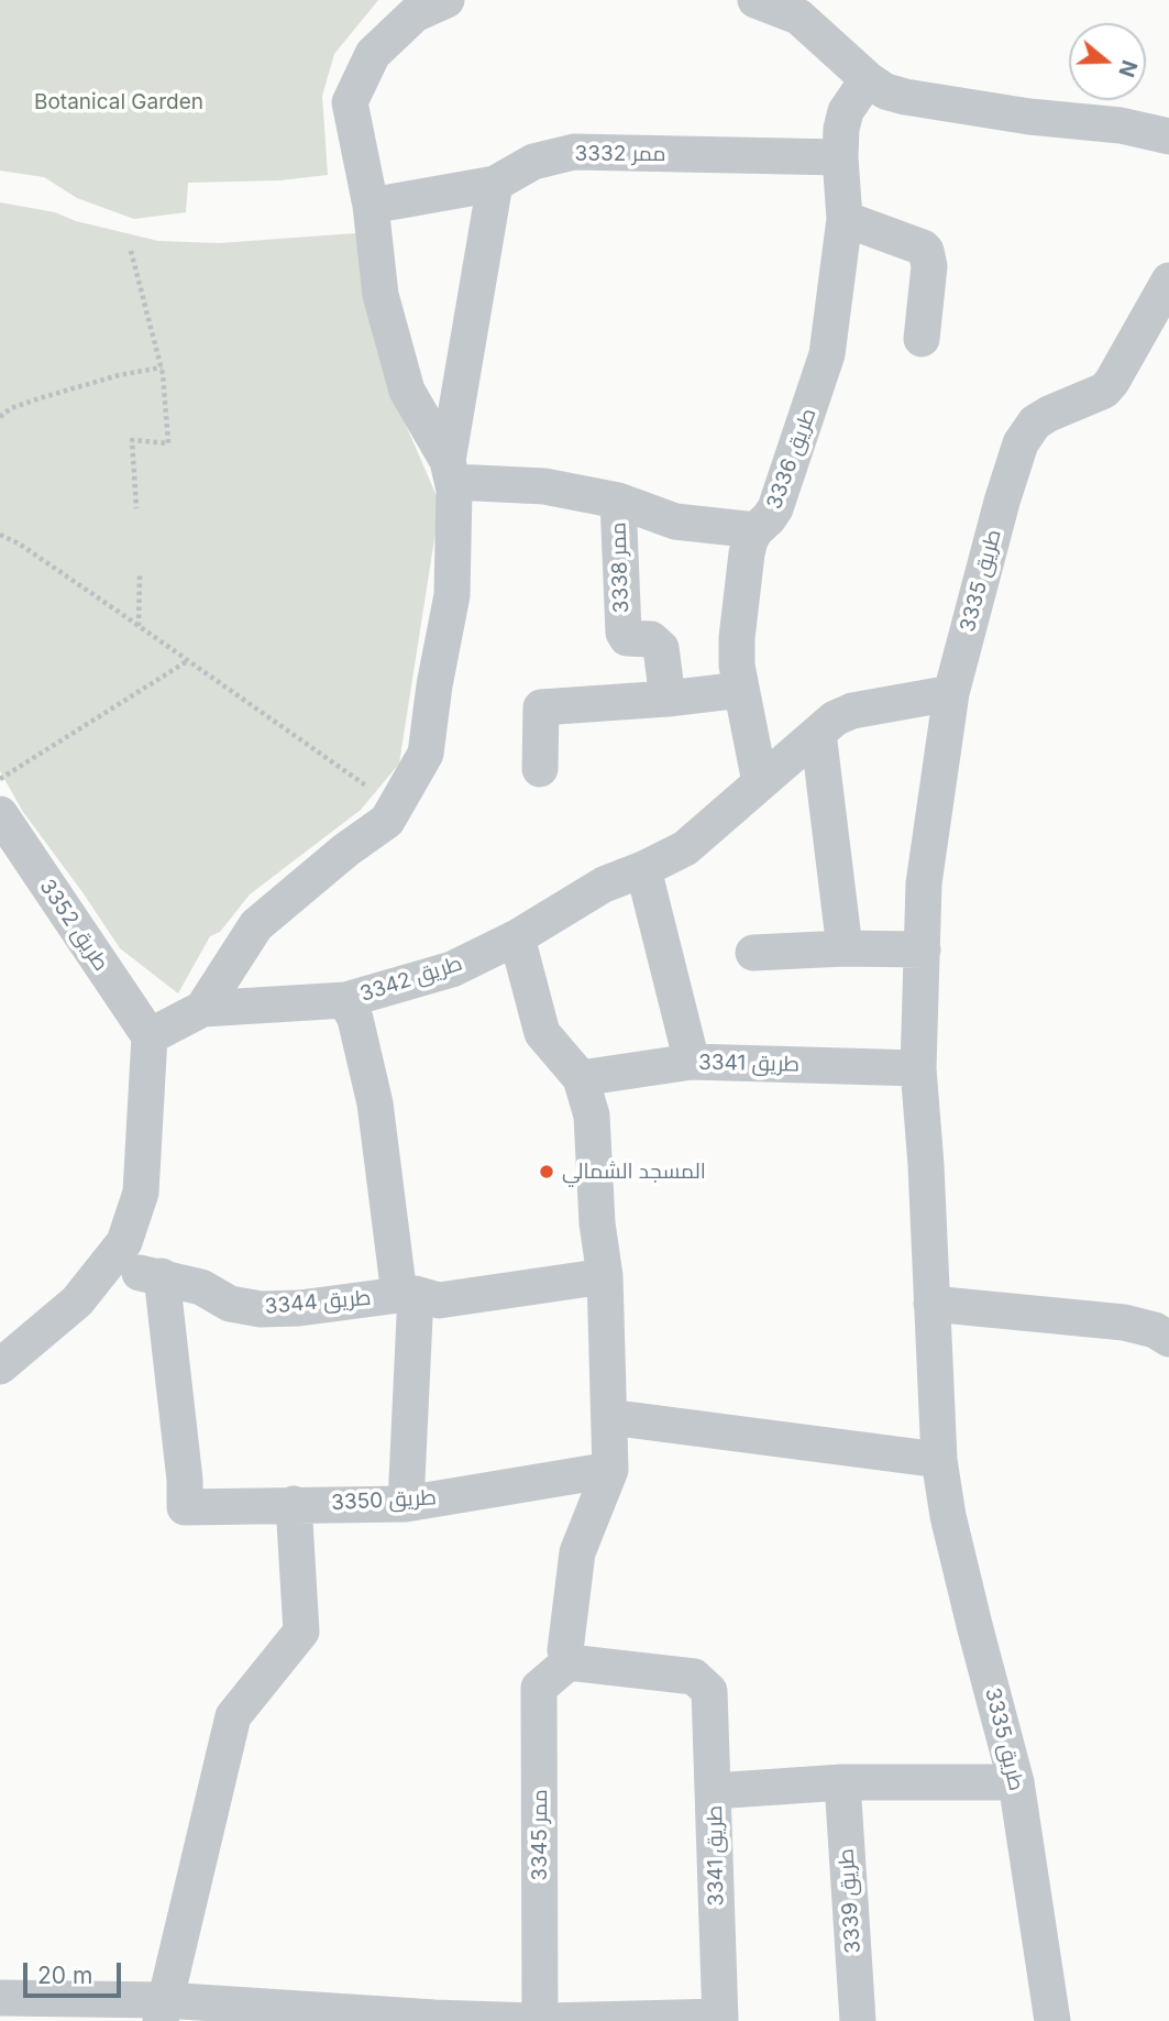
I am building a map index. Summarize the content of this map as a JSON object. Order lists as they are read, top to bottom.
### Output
{
  "streets": {
    "street": [
      "ممر 3332",
      "طريق 3336",
      "ممر 3338",
      "طريق 3335",
      "طريق 3352",
      "طريق 3342",
      "طريق 3341",
      "طريق 3344",
      "طريق 3350",
      "ممر 3345",
      "طريق 3339"
    ]
  },
  "crossings": [
    ["ممر 3332", "طريق 3336"],
    ["طريق 3336", "طريق 3342"],
    ["طريق 3335", "طريق 3342"],
    ["طريق 3335", "طريق 3341"],
    ["طريق 3342", "طريق 3344"],
    ["طريق 3341", "ممر 3345"],
    ["طريق 3344", "طريق 3350"]
  ],
  "parks": ["Botanical Garden"],
  "places": ["المسجد الشمالي"],
  "scale_bar": "20 m",
  "north": "right"
}
